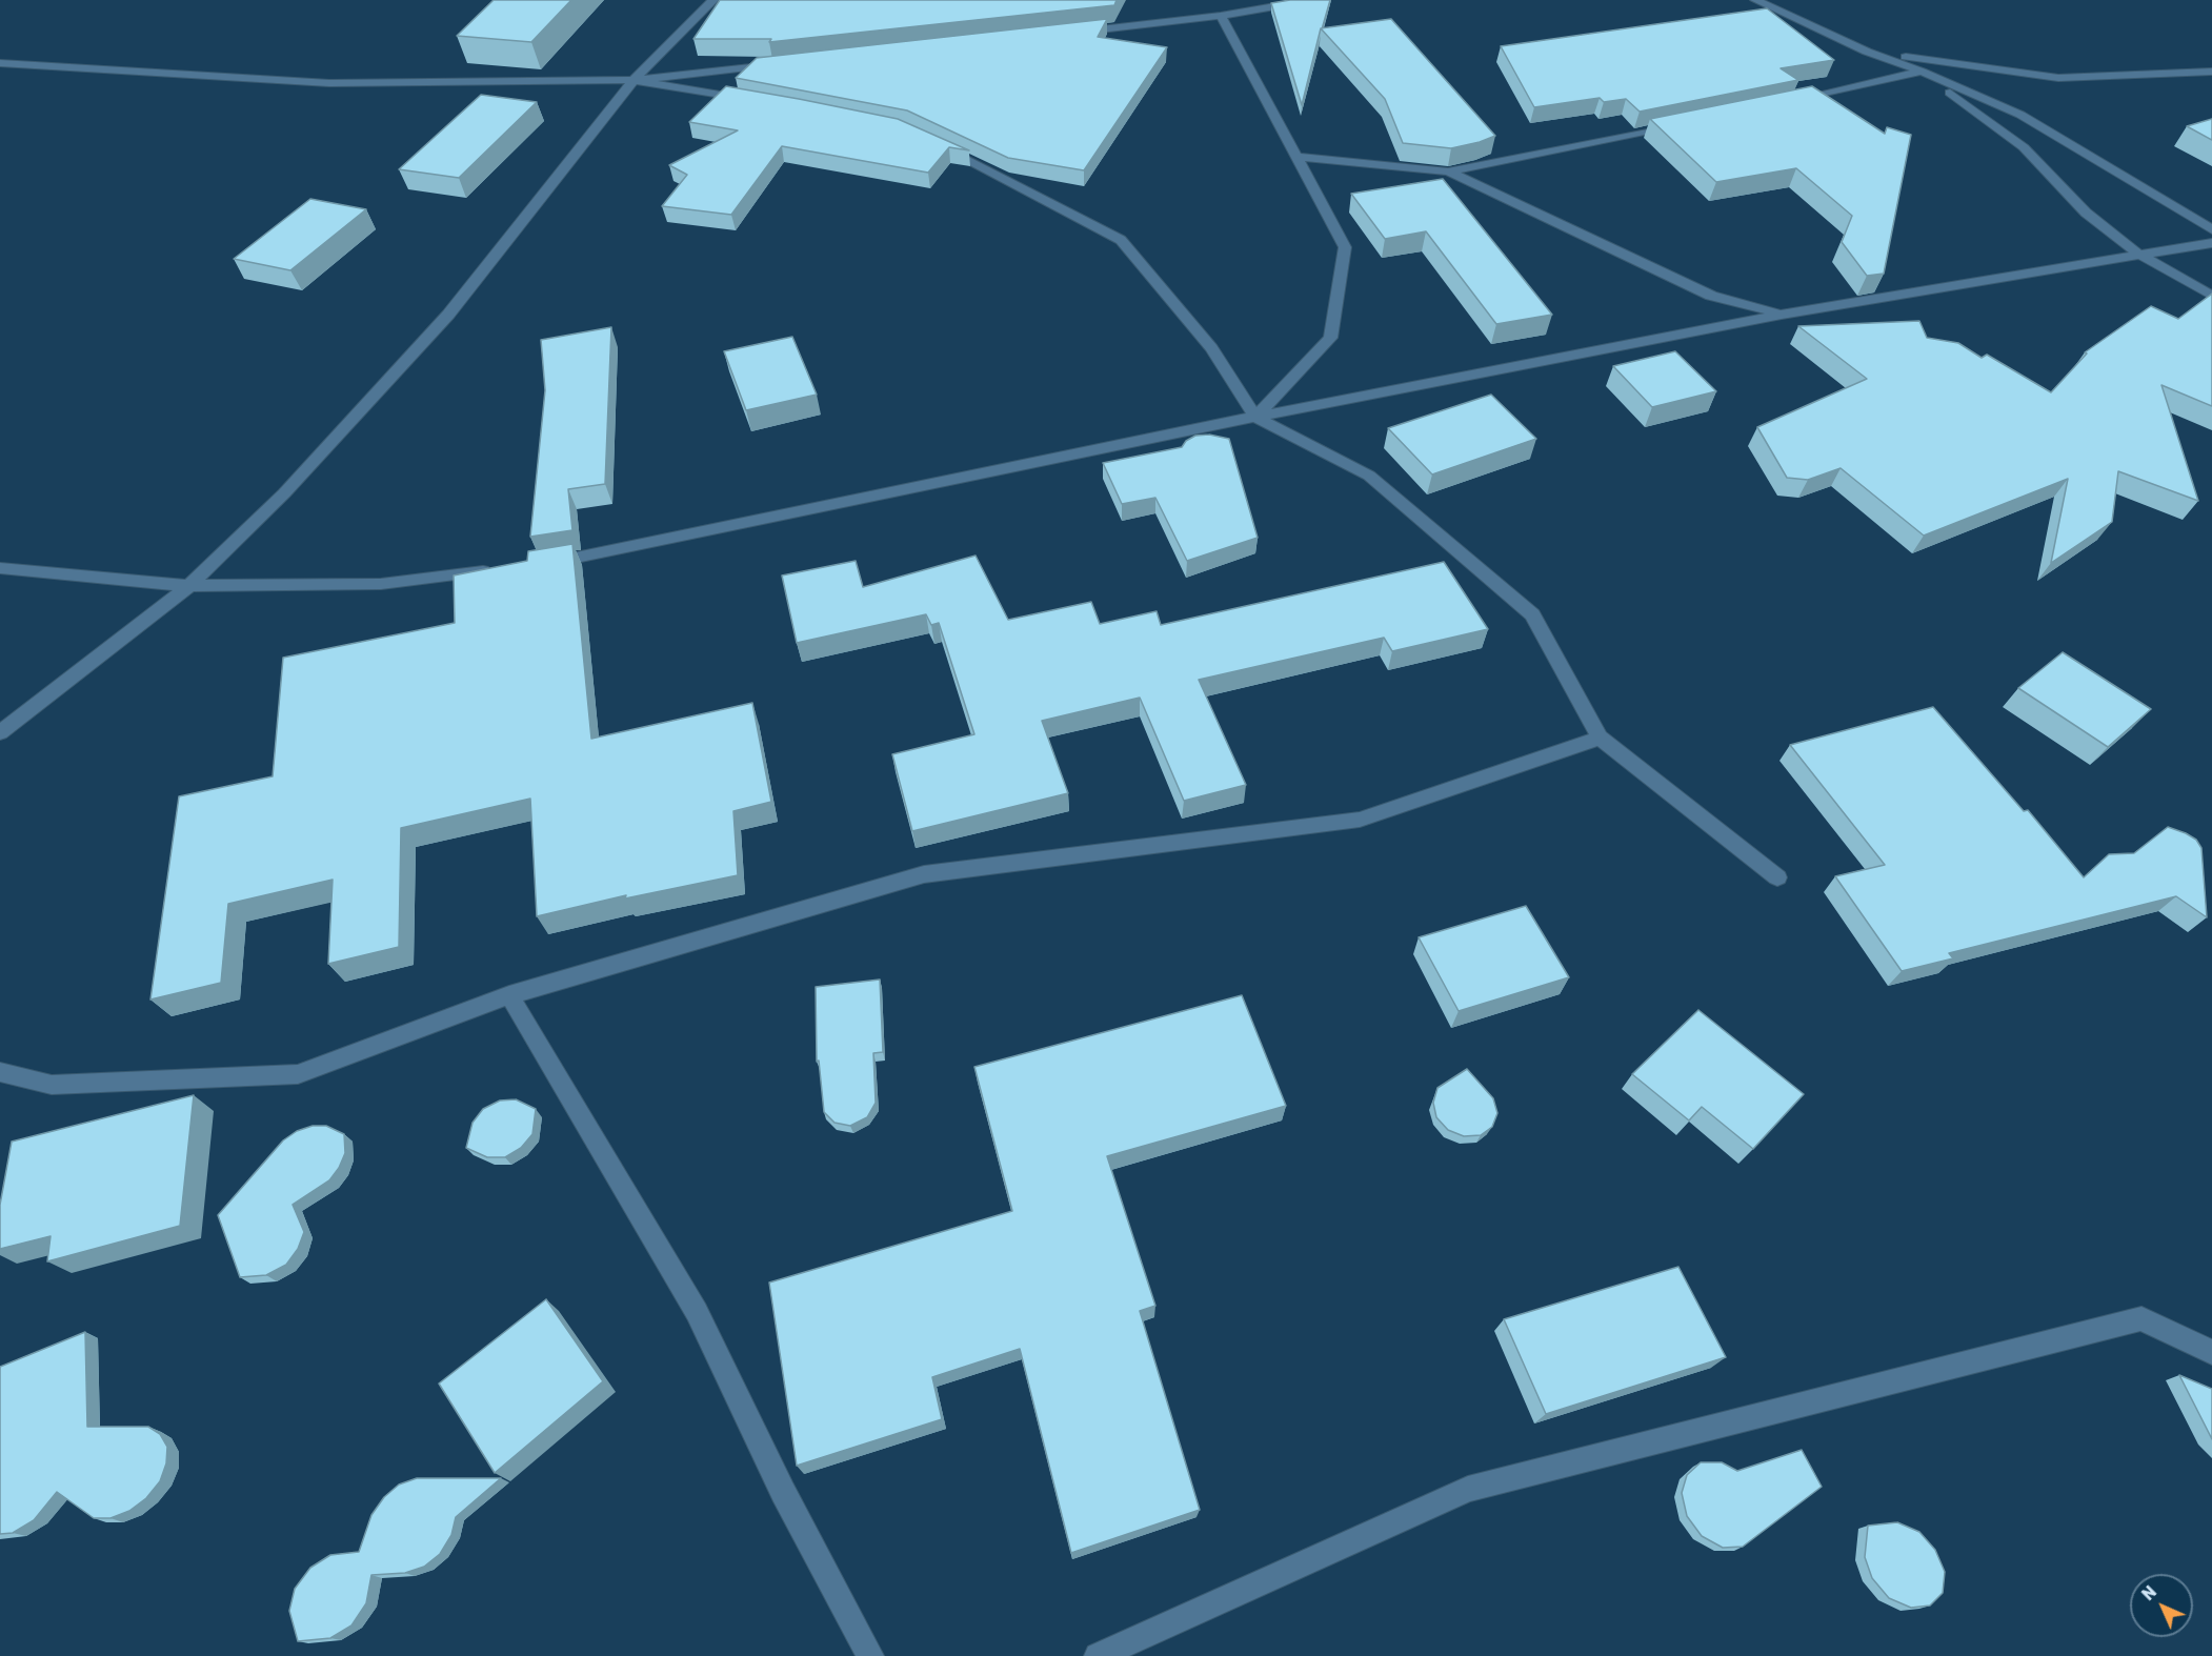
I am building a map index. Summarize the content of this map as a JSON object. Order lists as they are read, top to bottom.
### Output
{
  "north": "top left"
}
